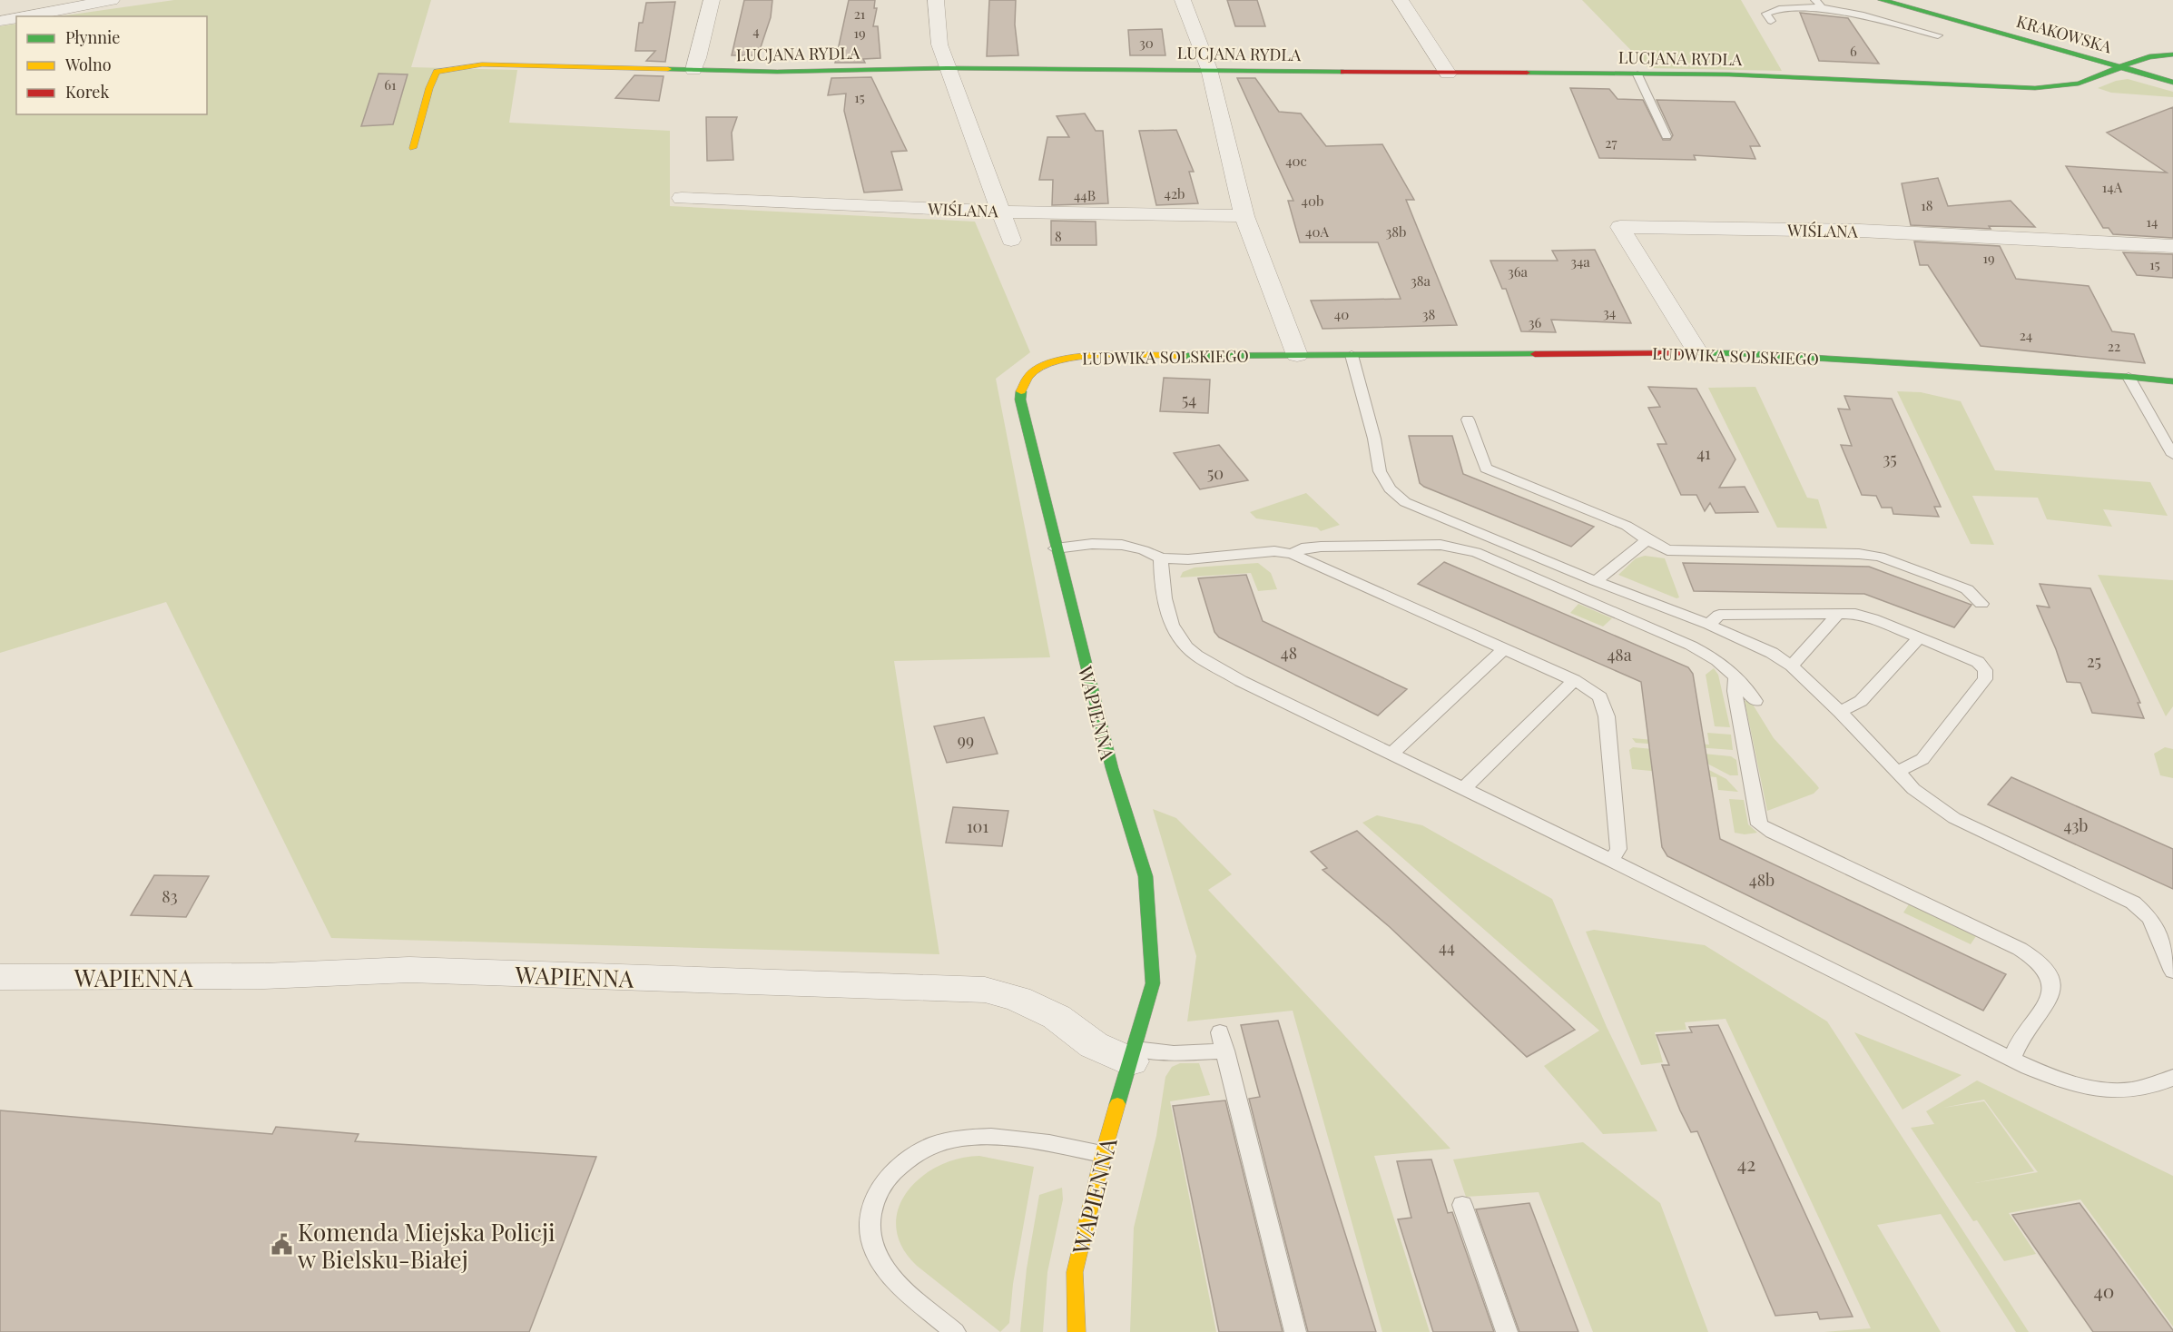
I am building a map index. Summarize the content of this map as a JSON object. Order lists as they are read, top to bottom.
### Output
{
  "streets": {
    "street": [
      "KRAKOWSKA",
      "LUCJANA RYDLA",
      "WIŚLANA",
      "LUDWIKA SOLSKIEGO",
      "WAPIENNA"
    ]
  },
  "crossings": [
    ["KRAKOWSKA", "LUCJANA RYDLA"],
    ["WIŚLANA", "LUDWIKA SOLSKIEGO"],
    ["LUDWIKA SOLSKIEGO", "WAPIENNA"]
  ],
  "places": {
    "public building": ["Komenda Miejska Policji w Bielsku-Białej"]
  },
  "house_numbers": [
    "21",
    "4",
    "19",
    "30",
    "6",
    "61",
    "15",
    "27",
    "40c",
    "14A",
    "42b",
    "44B",
    "40b",
    "18",
    "14",
    "40A",
    "38b",
    "8",
    "19",
    "34a",
    "15",
    "36a",
    "38a",
    "34",
    "40",
    "38",
    "36",
    "24",
    "22",
    "54",
    "41",
    "35",
    "50",
    "48",
    "48a",
    "25",
    "99",
    "43b",
    "101",
    "48b",
    "83",
    "44",
    "42",
    "40"
  ],
  "legend": ["Płynnie", "Wolno", "Korek"]
}
